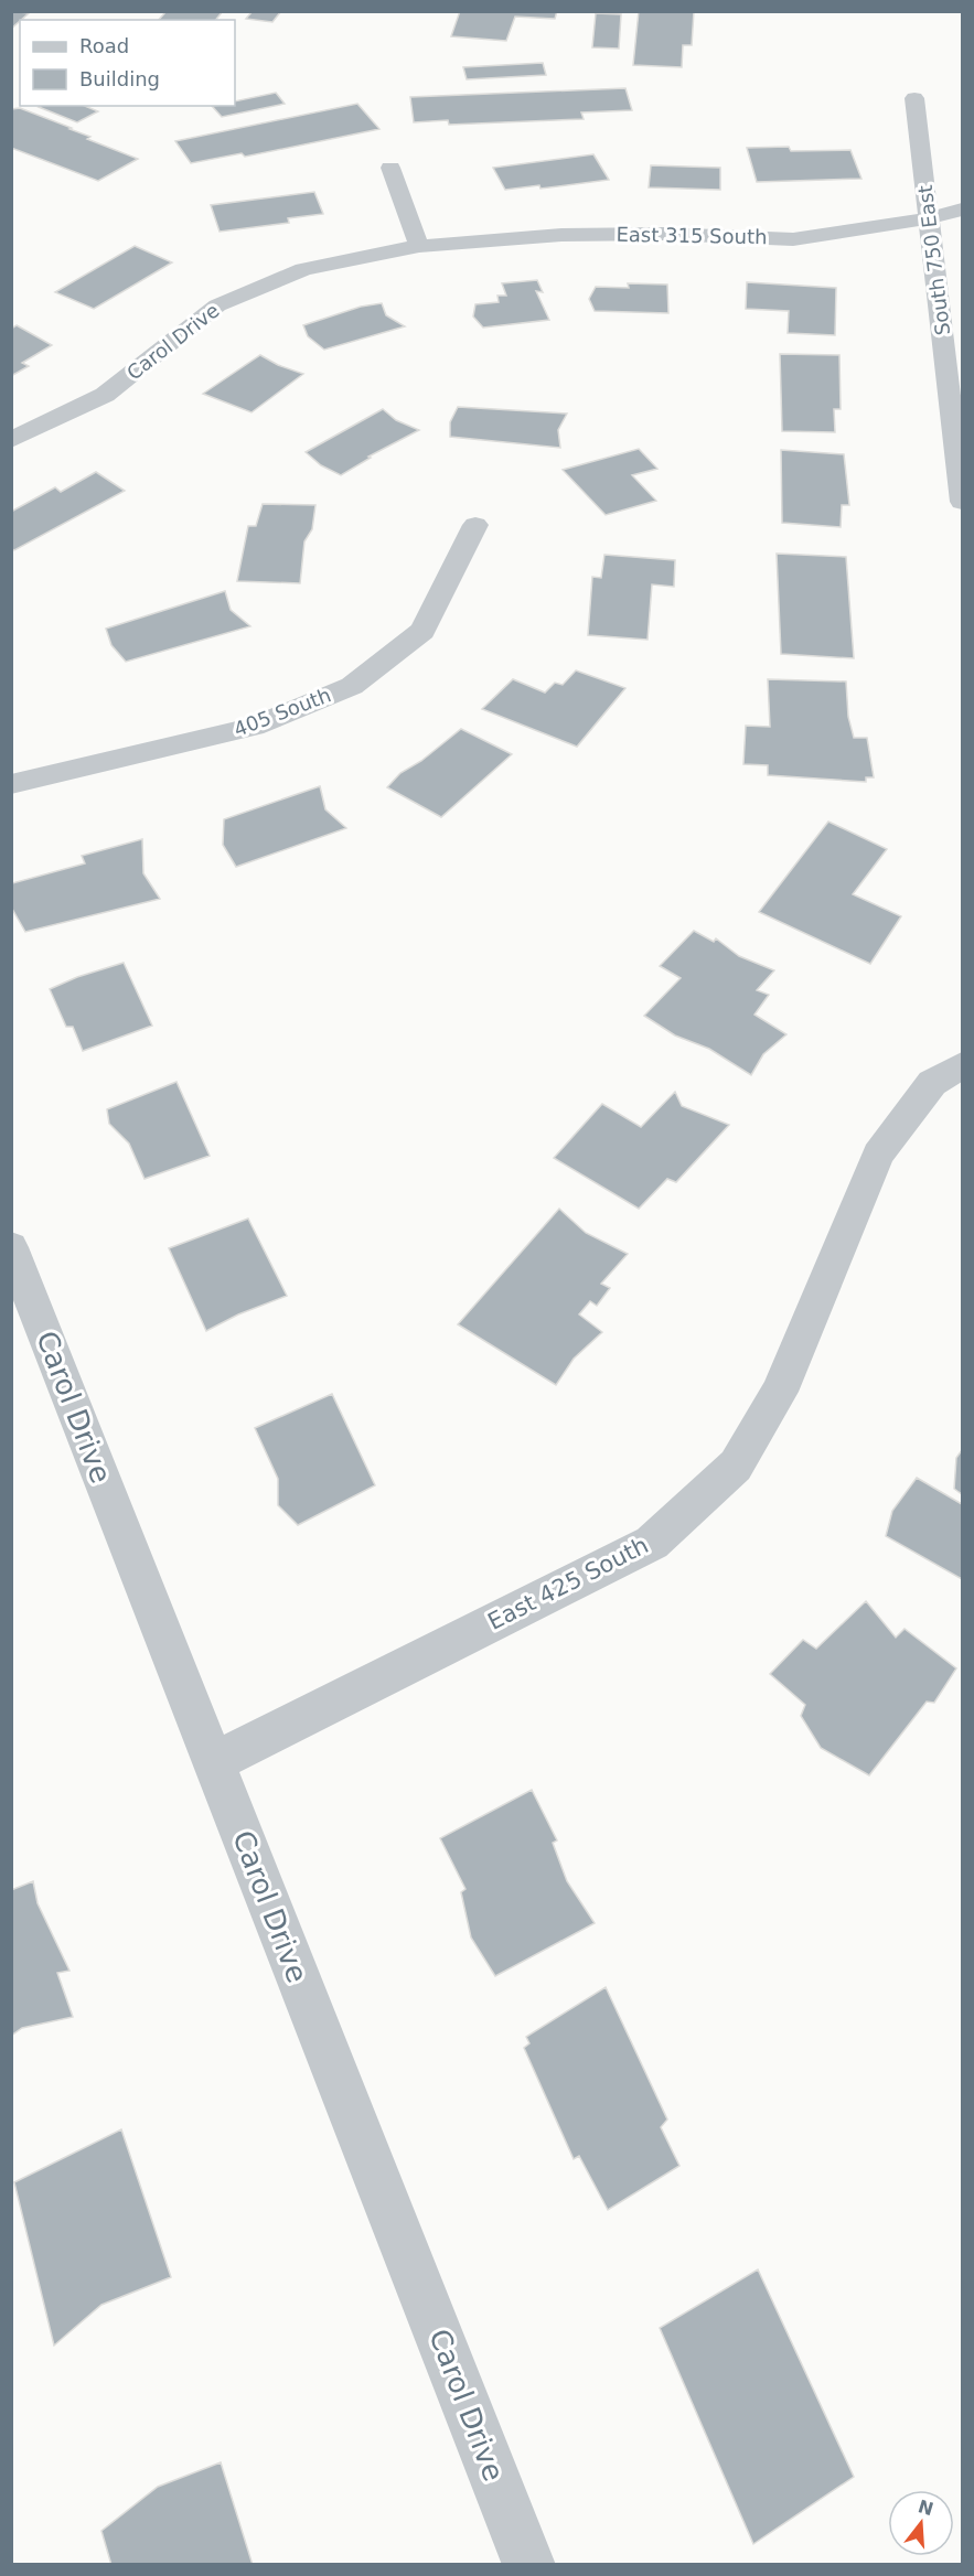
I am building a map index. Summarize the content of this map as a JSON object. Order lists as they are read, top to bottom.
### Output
{
  "streets": {
    "street": [
      "East 315 South",
      "South 750 East",
      "Carol Drive",
      "405 South",
      "East 425 South"
    ]
  },
  "crossings": [
    ["East 315 South", "South 750 East"],
    ["East 315 South", "Carol Drive"],
    ["Carol Drive", "East 425 South"]
  ],
  "legend": ["Road", "Building"],
  "north": "top"
}
